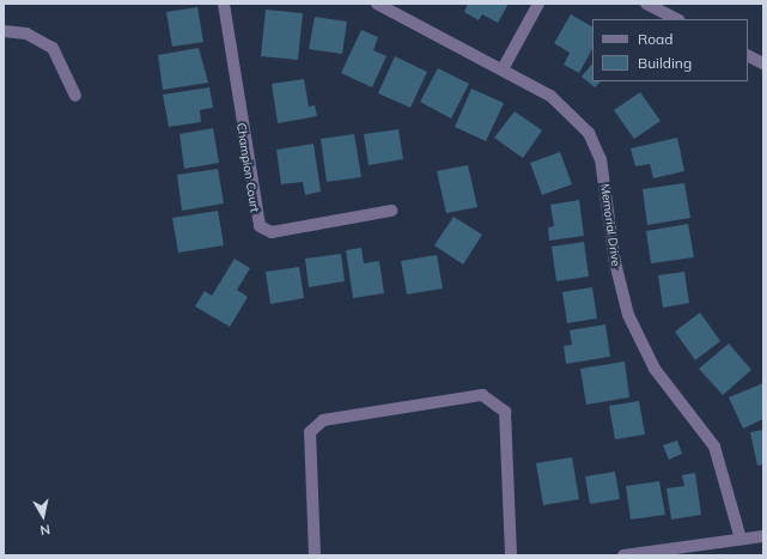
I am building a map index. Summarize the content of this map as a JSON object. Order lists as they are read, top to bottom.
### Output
{
  "streets": {
    "street": ["Champion Court", "Memorial Drive"]
  },
  "legend": ["Road", "Building"],
  "north": "bottom"
}
